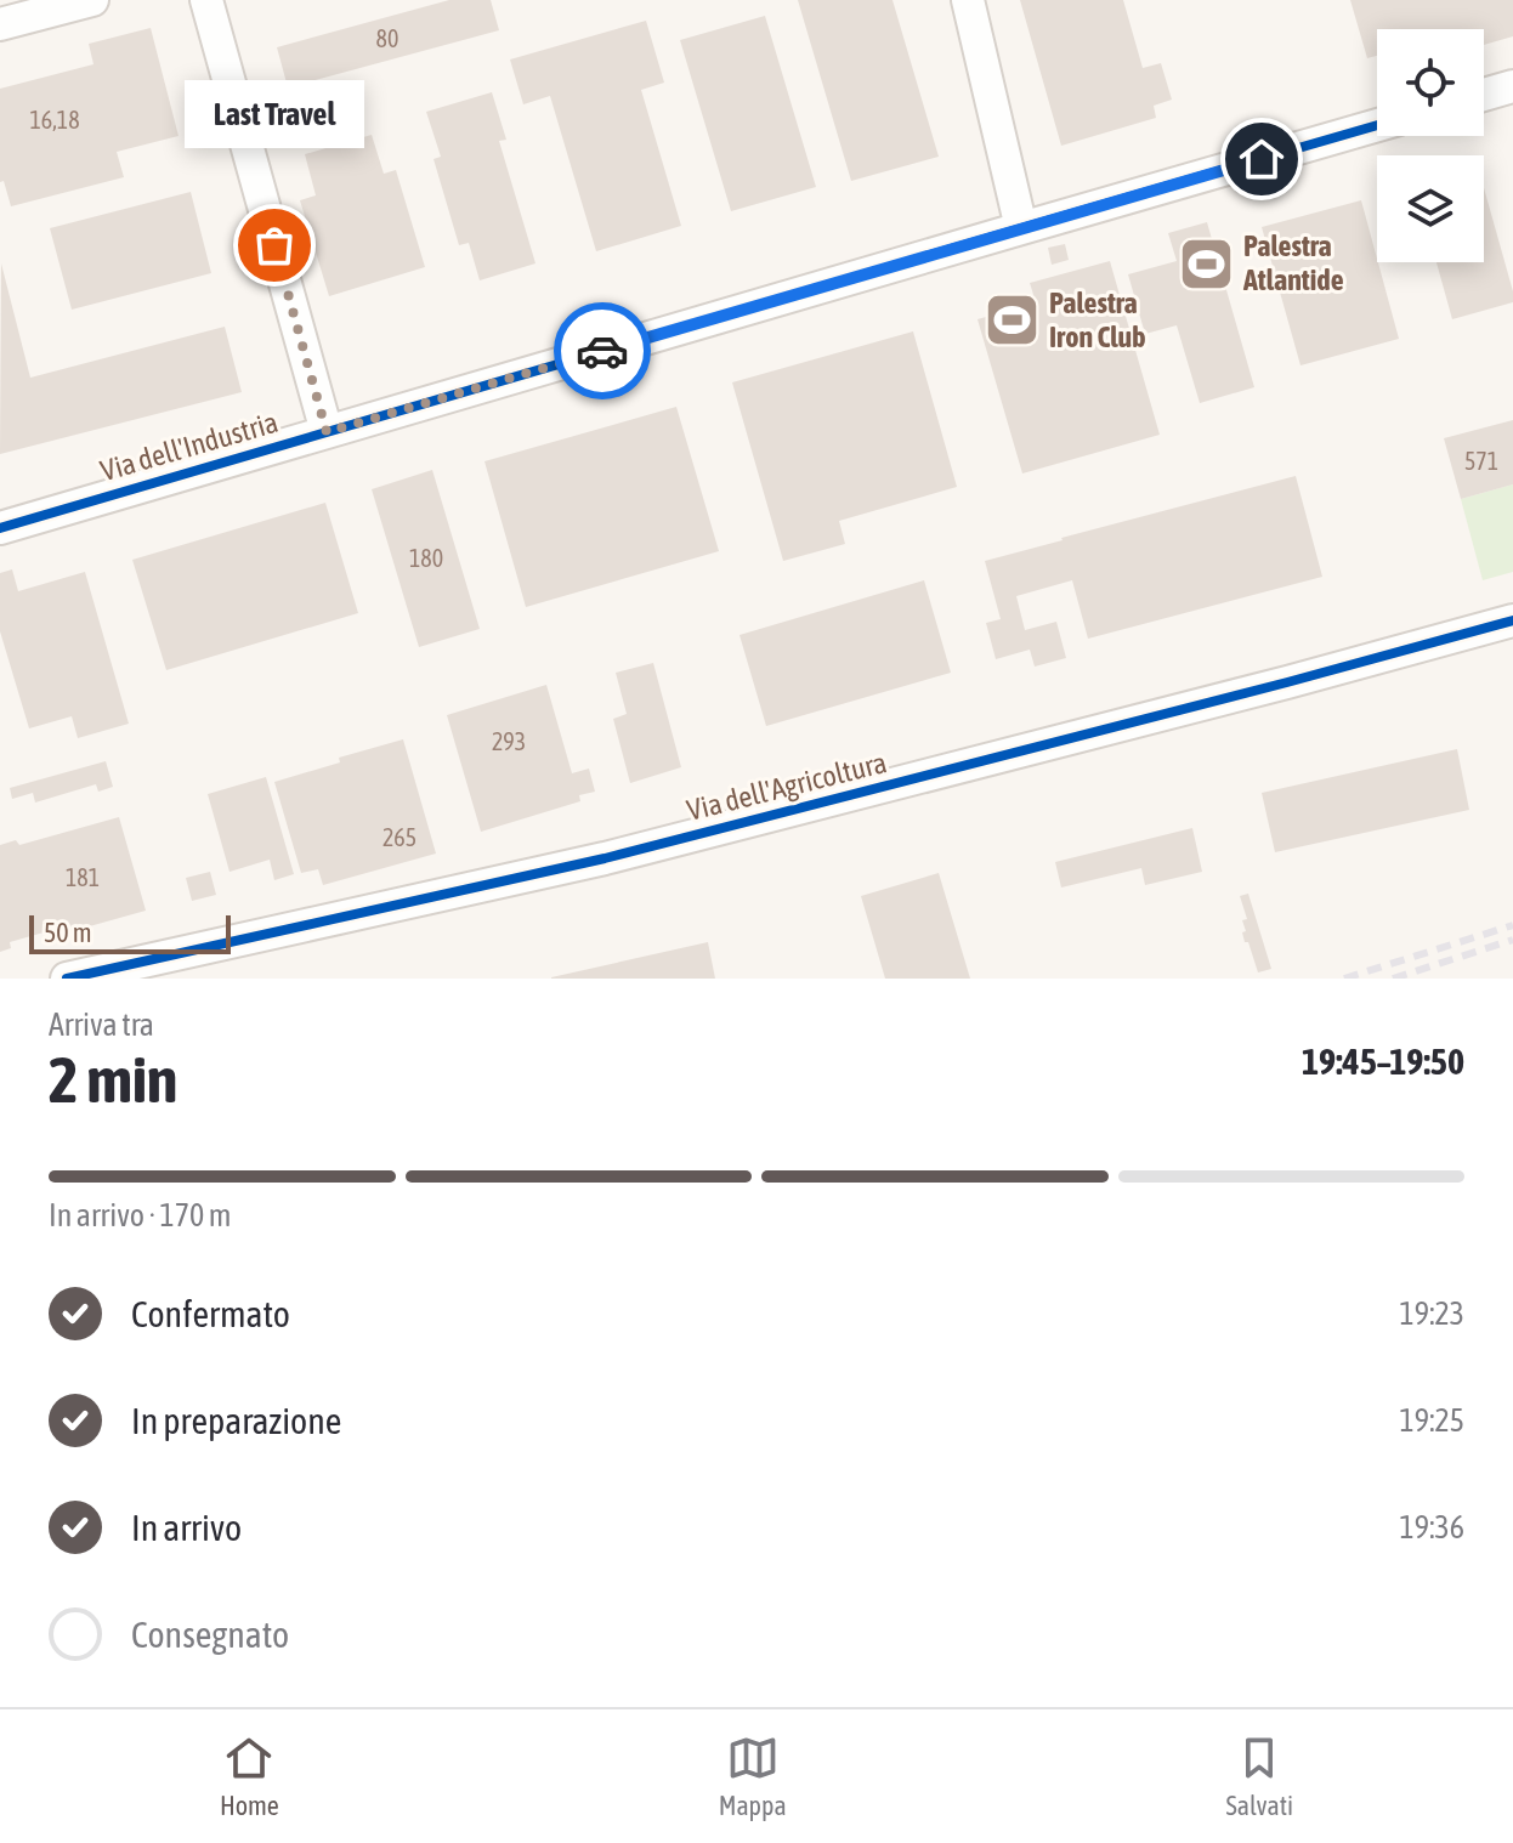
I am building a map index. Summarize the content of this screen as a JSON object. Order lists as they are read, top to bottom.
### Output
{
  "streets": {
    "street": ["Via dell'Industria", "Via dell'Agricoltura"]
  },
  "places": {
    "other": ["Last Travel"],
    "sports": ["Palestra Atlantide", "Palestra Iron Club"]
  },
  "house_numbers": [
    "80",
    "16,18",
    "571",
    "180",
    "293",
    "265",
    "181"
  ],
  "scale_bar": "50 m",
  "page": {
    "bubble": "Last Travel",
    "scale": "50 m",
    "heading": ["2 min", "Arriva tra", "19:45–19:50"],
    "bar": "In arrivo · 170 m",
    "list": [
      ["Confermato", "19:23"],
      ["In preparazione", "19:25"],
      ["In arrivo", "19:36"],
      "Consegnato"
    ],
    "tabs": ["Home", "Mappa", "Salvati"]
  }
}
